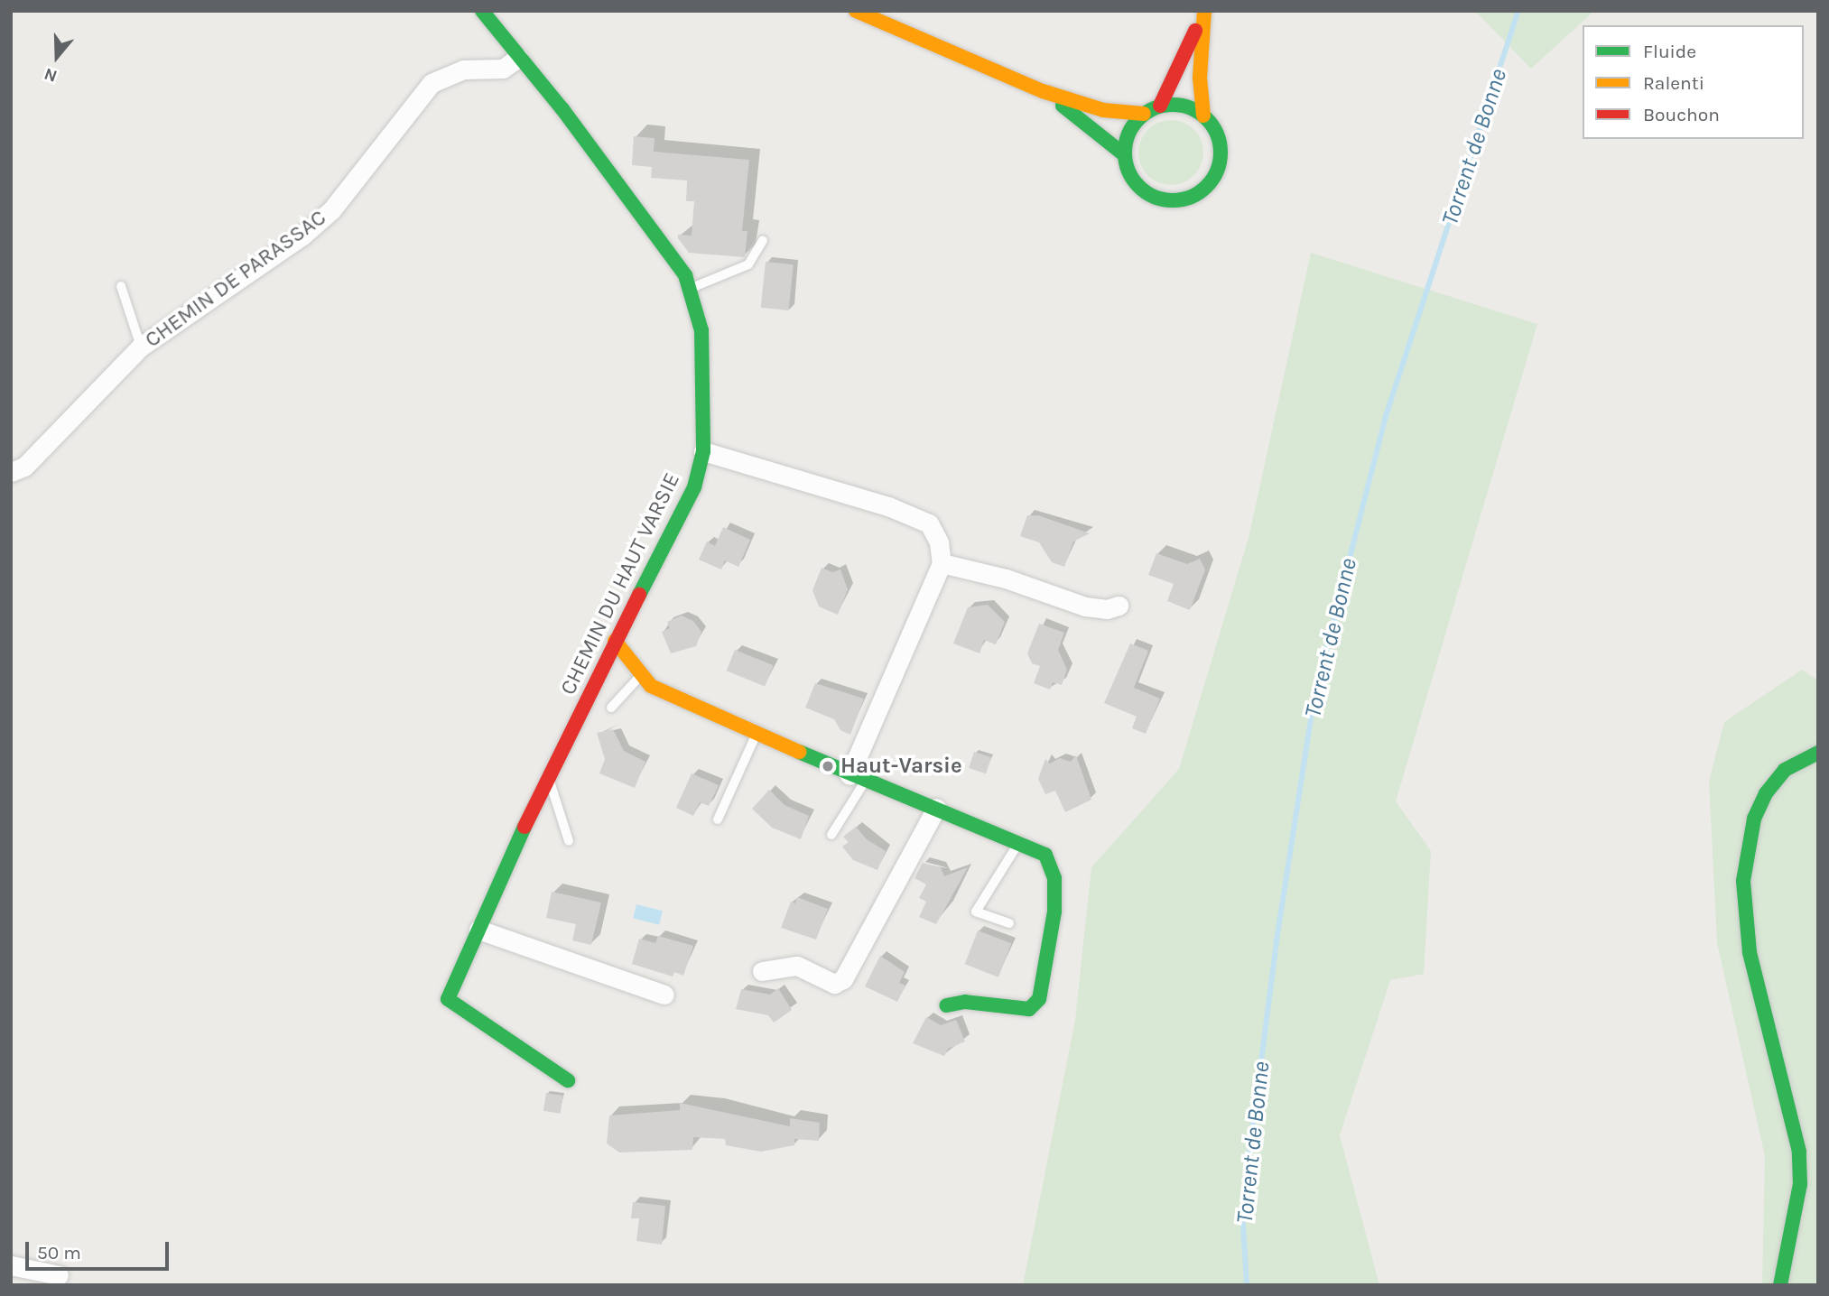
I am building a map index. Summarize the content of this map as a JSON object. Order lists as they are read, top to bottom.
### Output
{
  "streets": {
    "street": ["CHEMIN DE PARASSAC", "CHEMIN DU HAUT VARSIE"]
  },
  "crossings": [
    ["CHEMIN DE PARASSAC", "CHEMIN DU HAUT VARSIE"]
  ],
  "water": ["Torrent de Bonne"],
  "places": ["Haut-Varsie"],
  "legend": ["Fluide", "Ralenti", "Bouchon"],
  "scale_bar": "50 m",
  "north": "bottom"
}
